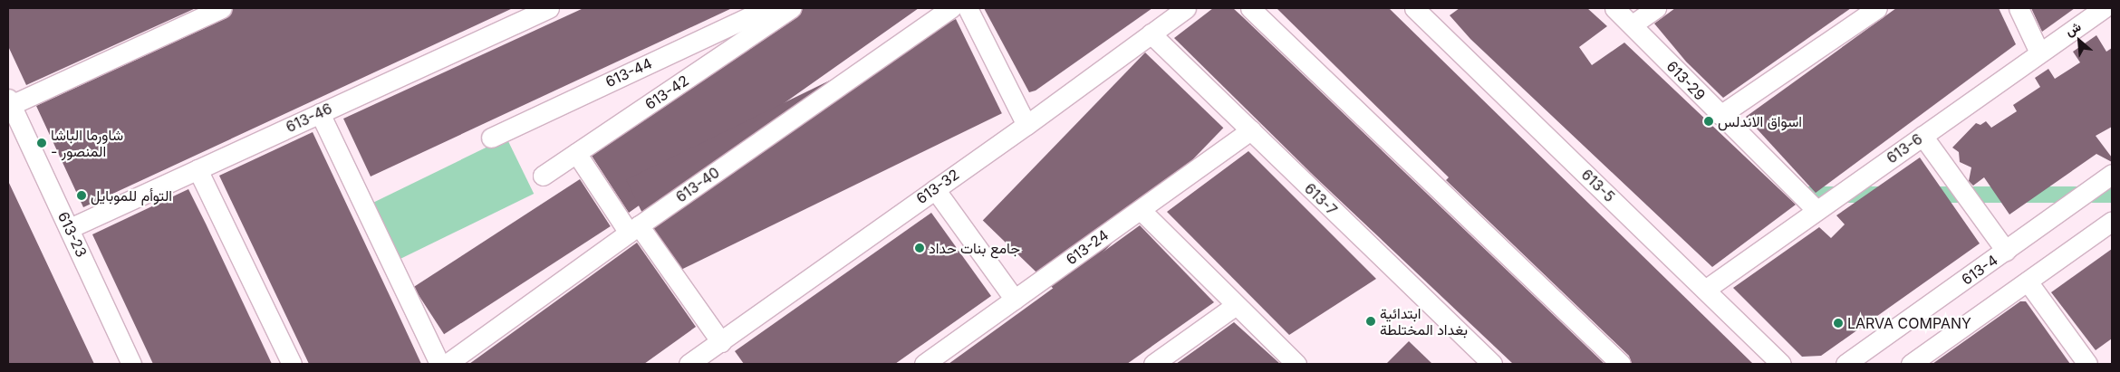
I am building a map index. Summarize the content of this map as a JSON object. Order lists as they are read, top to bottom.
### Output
{
  "streets": {
    "street": [
      "613-44",
      "613-29",
      "613-42",
      "613-46",
      "613-6",
      "613-40",
      "613-5",
      "613-32",
      "613-7",
      "613-23",
      "613-24",
      "613-4"
    ]
  },
  "crossings": [
    ["613-29", "613-6"],
    ["613-46", "613-23"],
    ["613-6", "613-5"],
    ["613-32", "613-7"],
    ["613-7", "613-24"]
  ],
  "places": [
    "اسواق الاندلس",
    "شاورما الباشا - المنصور",
    "التوأم للموبايل",
    "جامع بنات حداد",
    "ابتدائية بغداد المختلطة",
    "LARVA COMPANY"
  ],
  "north": "top left"
}
